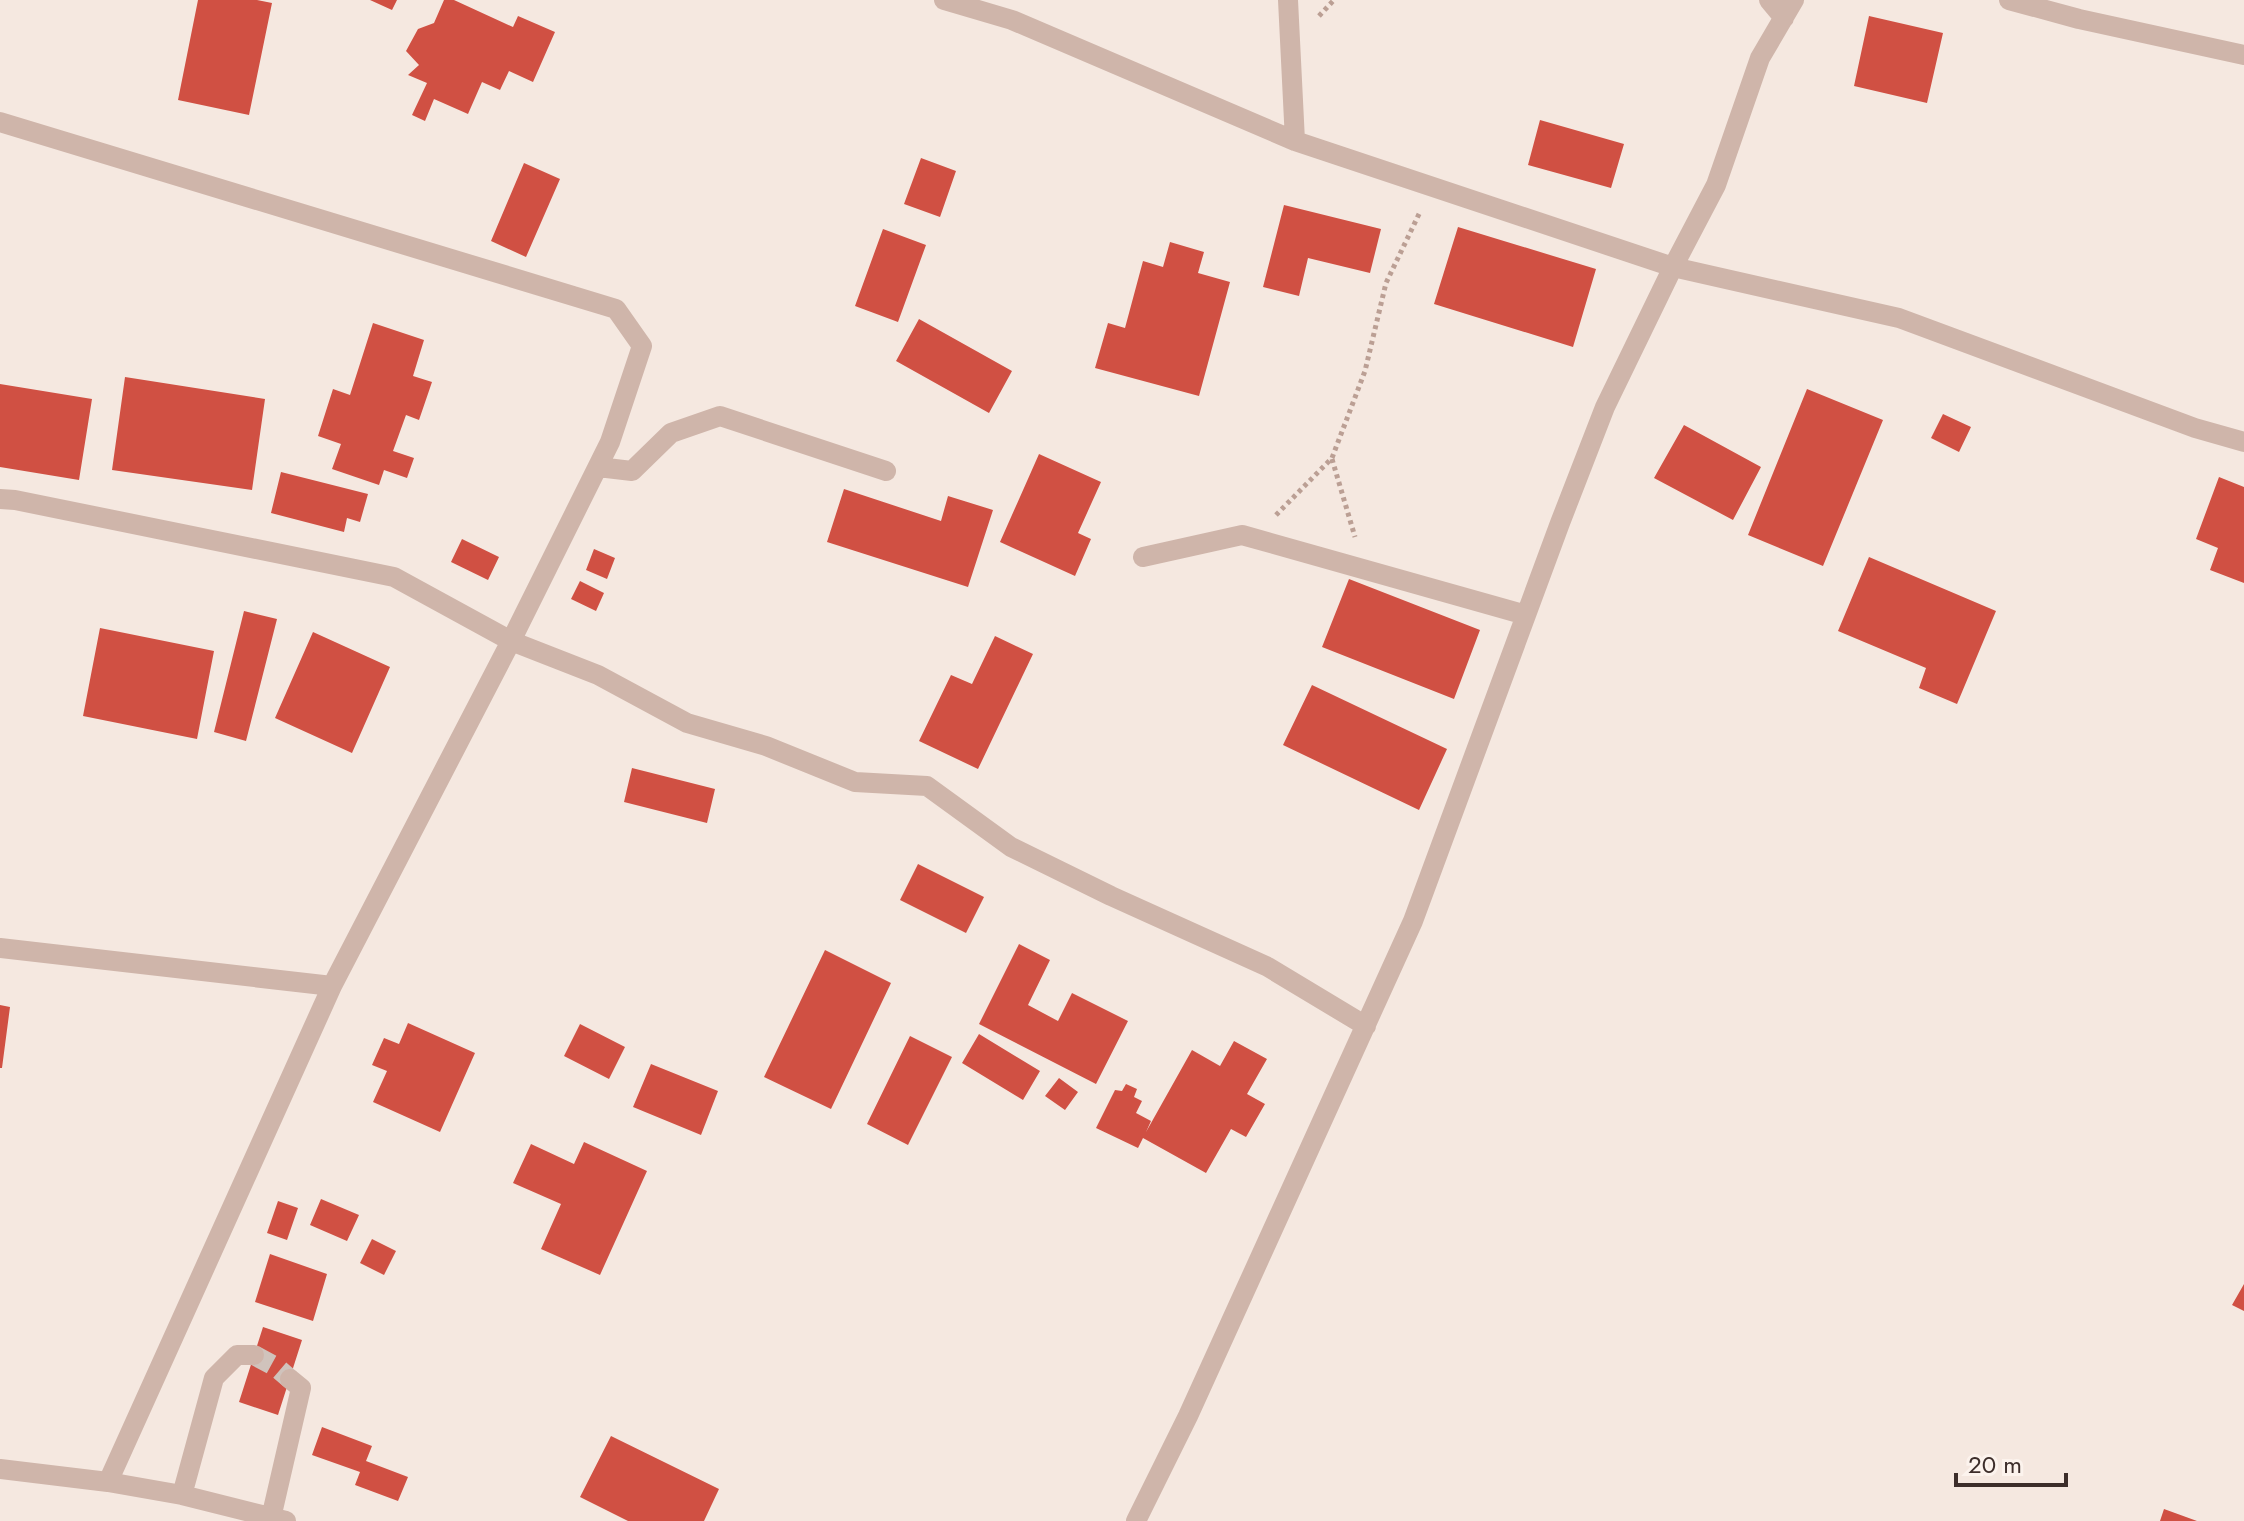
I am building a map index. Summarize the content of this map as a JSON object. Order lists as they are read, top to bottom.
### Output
{
  "scale_bar": "20 m"
}
